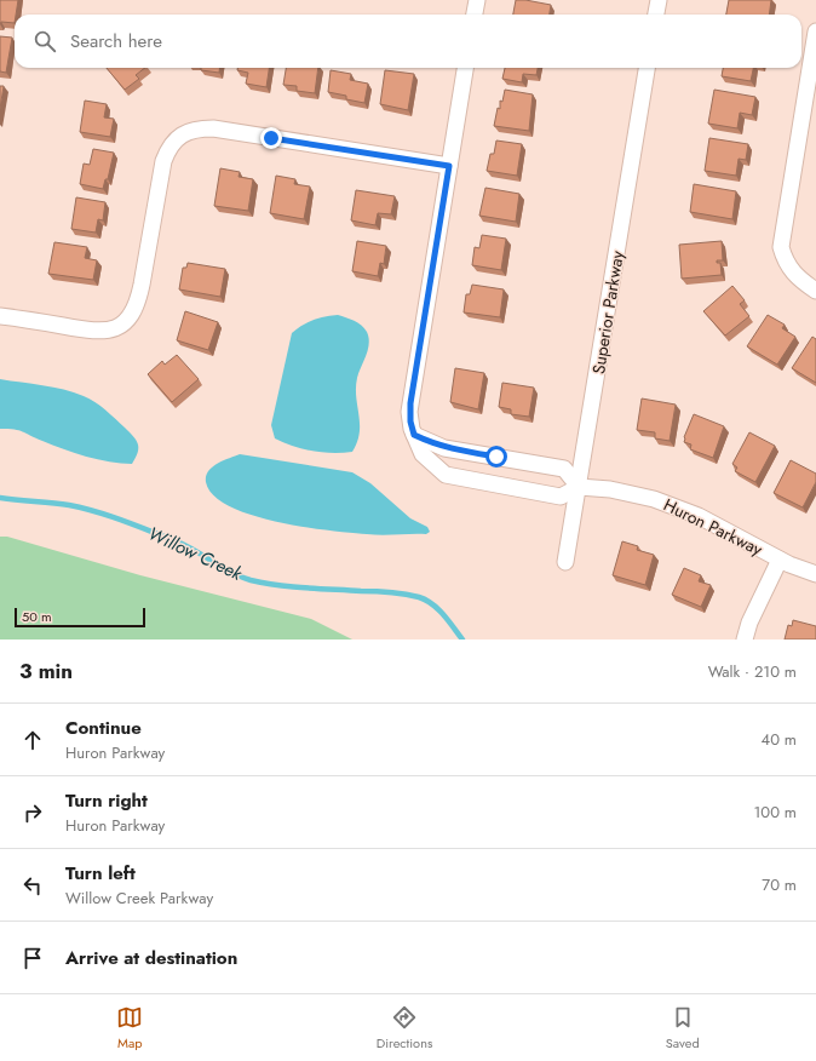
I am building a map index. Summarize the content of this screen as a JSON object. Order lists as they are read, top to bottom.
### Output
{
  "streets": {
    "street": ["Superior Parkway", "Huron Parkway"]
  },
  "crossings": [
    ["Superior Parkway", "Huron Parkway"]
  ],
  "water": ["Willow Creek"],
  "scale_bar": "50 m",
  "page": {
    "search": "Search here",
    "scale": "50 m",
    "heading": ["3 min", "Walk · 210 m"],
    "list": [
      ["Continue", "Huron Parkway", "40 m"],
      ["Turn right", "Huron Parkway", "100 m"],
      ["Turn left", "Willow Creek Parkway", "70 m"],
      "Arrive at destination"
    ],
    "nav": ["Map", "Directions", "Saved"]
  }
}
